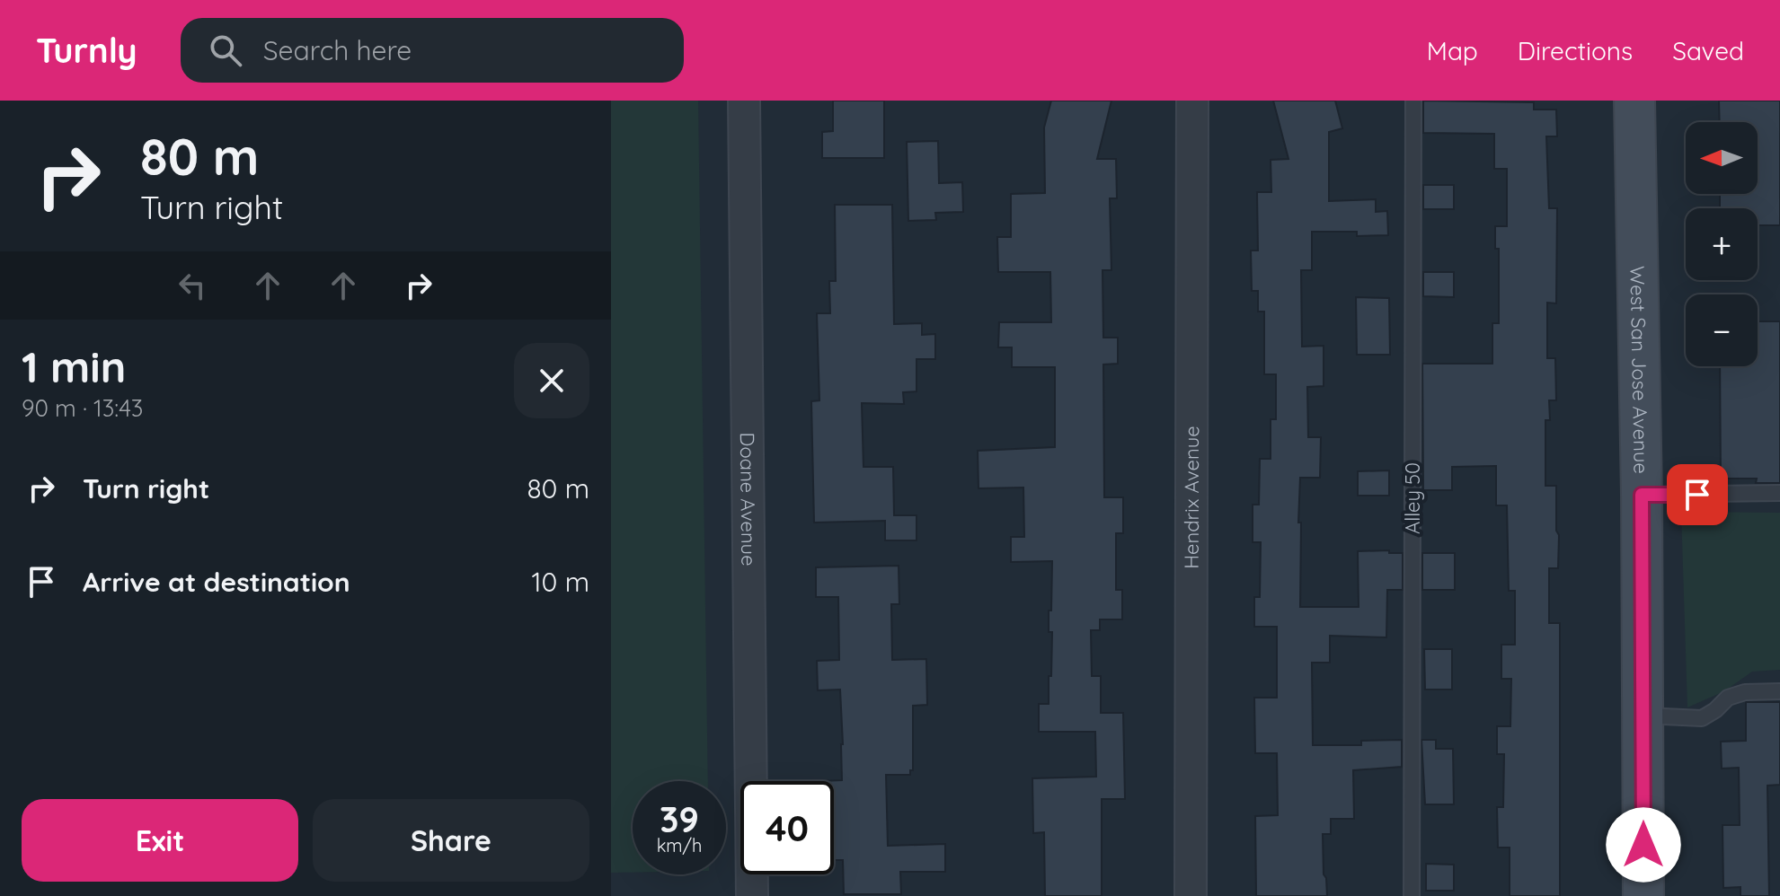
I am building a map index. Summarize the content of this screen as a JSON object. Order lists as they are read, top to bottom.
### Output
{
  "streets": {
    "street": ["West San Jose Avenue", "Doane Avenue", "Hendrix Avenue"],
    "lane": ["Alley 50"]
  },
  "north": "left",
  "page": {
    "header": "Turnly",
    "search": "Search here",
    "nav": ["Map", "Directions", "Saved"],
    "turn": ["80 m", "Turn right"],
    "map_buttons": ["+", "−"],
    "heading": ["1 min", "90 m · 13:43"],
    "list": [
      {
        "name": "Turn right",
        "value": "80 m"
      },
      {
        "name": "Arrive at destination",
        "value": "10 m"
      }
    ],
    "speed": "39 km/h",
    "limit": "40",
    "buttons": ["Exit", "Share"]
  }
}
